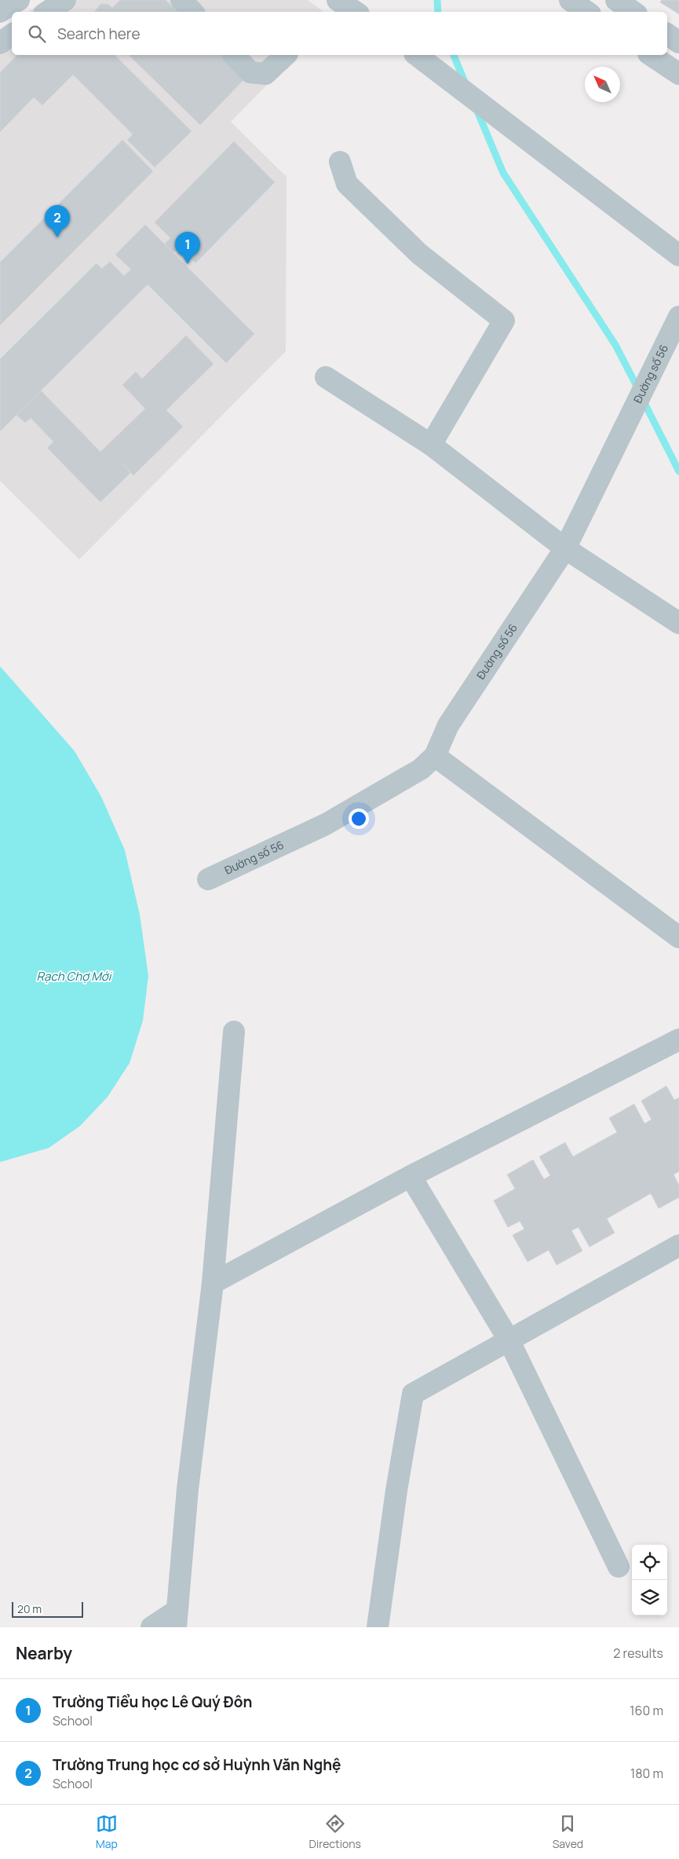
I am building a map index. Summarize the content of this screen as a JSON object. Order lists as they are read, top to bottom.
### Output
{
  "streets": {
    "street": ["Đường số 56"]
  },
  "water": ["Rạch Chợ Mới"],
  "scale_bar": "20 m",
  "north": "top left",
  "page": {
    "search": "Search here",
    "pins": ["2", "1"],
    "scale": "20 m",
    "heading": ["Nearby", "2 results"],
    "list": [
      {
        "mark": "1",
        "name": "Trường Tiểu học Lê Quý Đôn",
        "note": "School",
        "value": "160 m"
      },
      {
        "mark": "2",
        "name": "Trường Trung học cơ sở Huỳnh Văn Nghệ",
        "note": "School",
        "value": "180 m"
      }
    ],
    "nav": ["Map", "Directions", "Saved"]
  }
}
